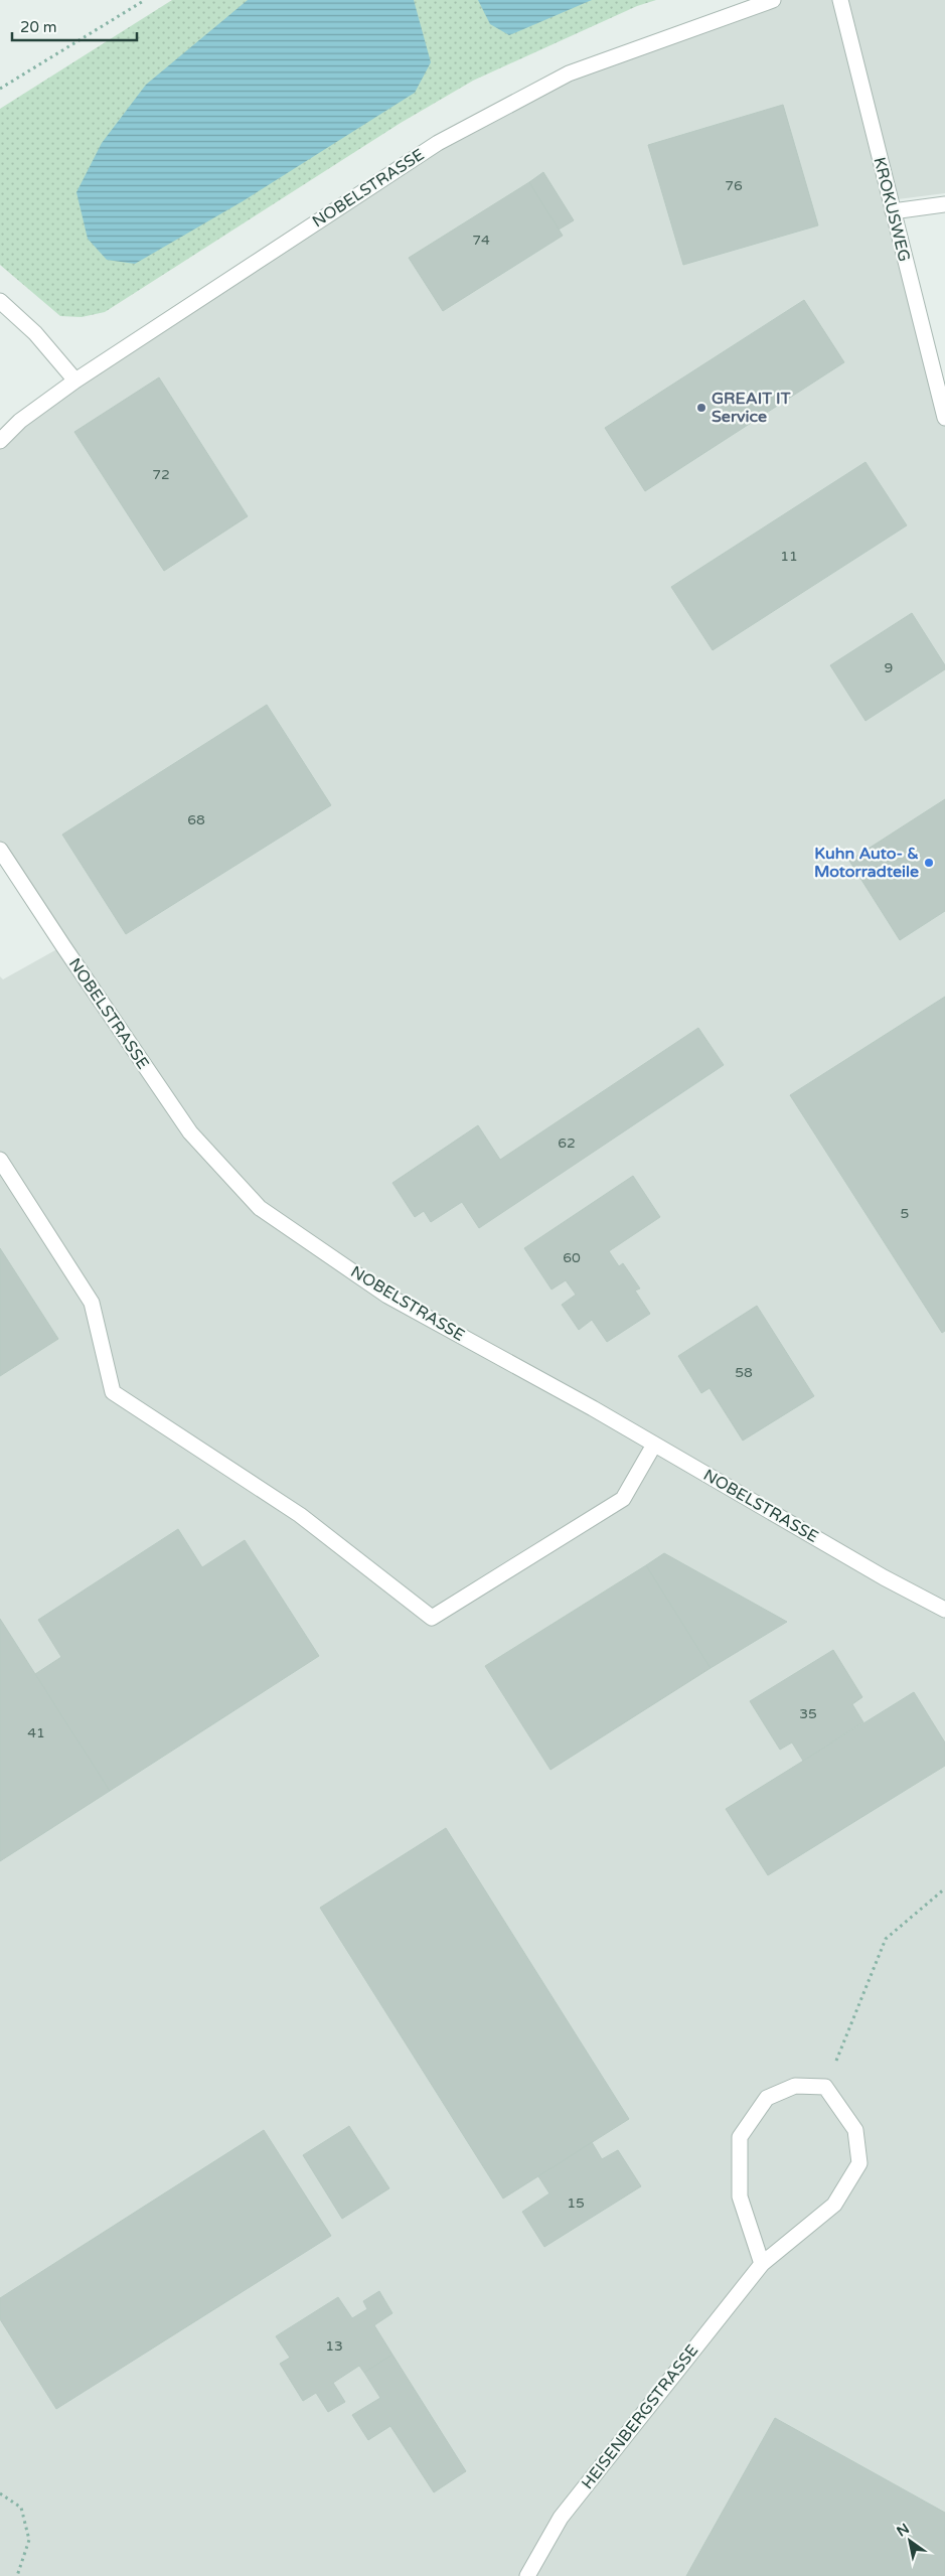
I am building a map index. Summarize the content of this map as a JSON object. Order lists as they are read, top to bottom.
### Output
{
  "streets": {
    "street": ["NOBELSTRASSE", "KROKUSWEG", "HEISENBERGSTRASSE"]
  },
  "places": ["GREAIT IT Service", "Kuhn Auto- & Motorradteile"],
  "house_numbers": [
    "76",
    "74",
    "72",
    "11",
    "9",
    "68",
    "62",
    "5",
    "60",
    "58",
    "35",
    "41",
    "15",
    "13"
  ],
  "scale_bar": "20 m",
  "north": "top left"
}
